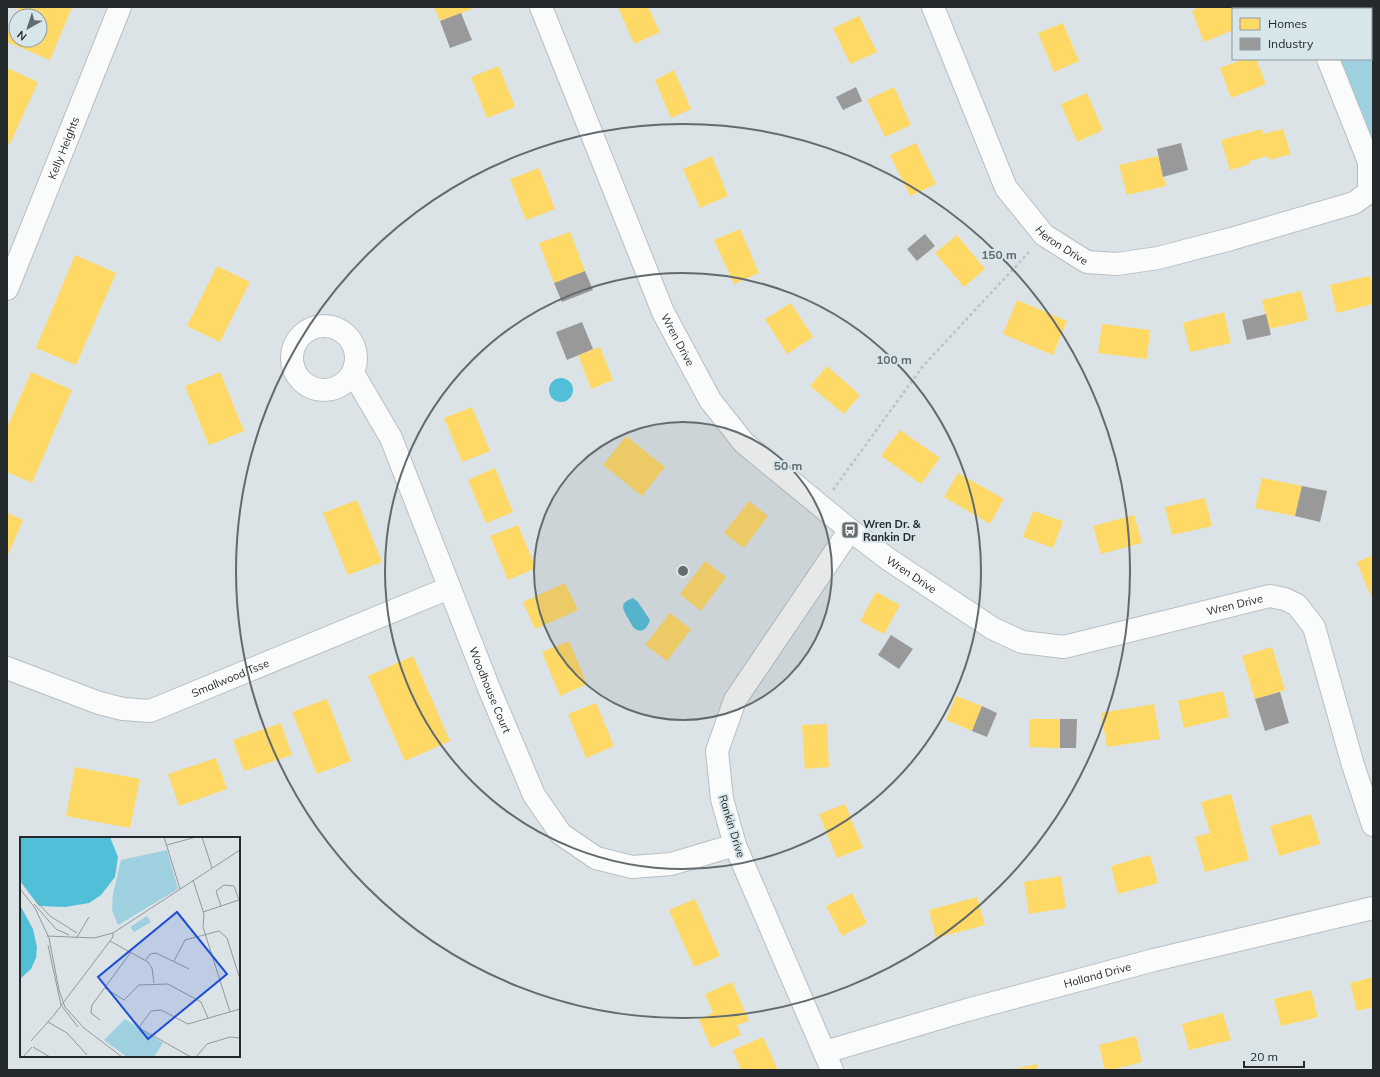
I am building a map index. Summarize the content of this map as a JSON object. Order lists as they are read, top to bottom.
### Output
{
  "streets": {
    "street": [
      "Kelly Heights",
      "Heron Drive",
      "Wren Drive",
      "Smallwood Tsse",
      "Woodhouse Court",
      "Rankin Drive",
      "Holland Drive"
    ]
  },
  "crossings": [
    ["Wren Drive", "Rankin Drive"],
    ["Smallwood Tsse", "Woodhouse Court"],
    ["Woodhouse Court", "Rankin Drive"],
    ["Rankin Drive", "Holland Drive"]
  ],
  "places": {
    "bus stop": ["Wren Dr. & Rankin Dr"]
  },
  "legend": ["Homes", "Industry"],
  "scale_bar": "20 m",
  "north": "bottom left",
  "rings": ["150 m", "100 m", "50 m"]
}
